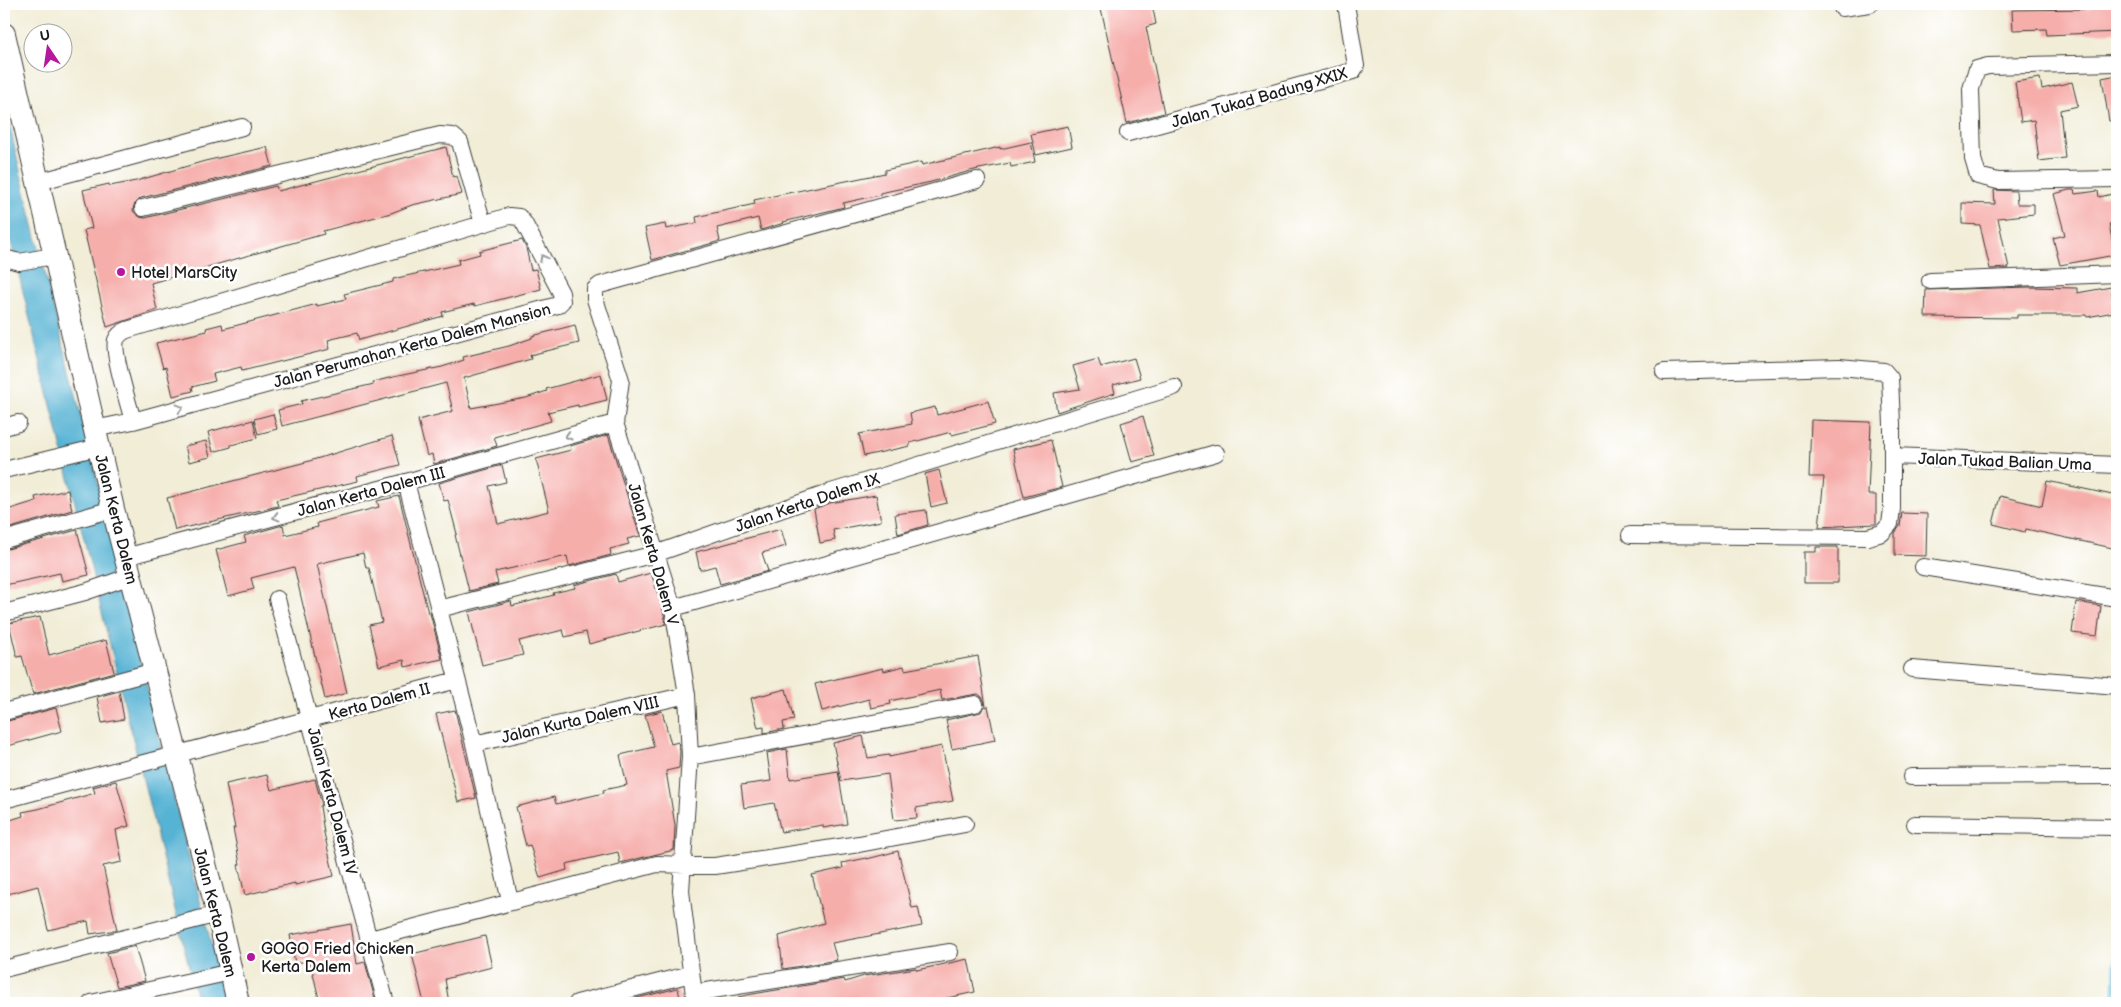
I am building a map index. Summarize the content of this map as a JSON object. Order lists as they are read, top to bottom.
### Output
{
  "streets": {
    "street": [
      "Jalan Tukad Badung XXIX",
      "Jalan Perumahan Kerta Dalem Mansion",
      "Jalan Tukad Balian Uma",
      "Jalan Kerta Dalem III",
      "Jalan Kerta Dalem IX",
      "Jalan Kerta Dalem",
      "Jalan Kerta Dalem V",
      "Kerta Dalem II",
      "Jalan Kurta Dalem VIII",
      "Jalan Kerta Dalem IV"
    ]
  },
  "crossings": [
    ["Jalan Perumahan Kerta Dalem Mansion", "Jalan Kerta Dalem"],
    ["Jalan Kerta Dalem III", "Jalan Kerta Dalem"],
    ["Jalan Kerta Dalem III", "Jalan Kerta Dalem V"],
    ["Jalan Kerta Dalem IX", "Jalan Kerta Dalem V"],
    ["Jalan Kerta Dalem", "Kerta Dalem II"],
    ["Jalan Kerta Dalem V", "Jalan Kurta Dalem VIII"],
    ["Kerta Dalem II", "Jalan Kerta Dalem IV"]
  ],
  "one_way": ["Jalan Kerta Dalem III"],
  "places": ["Hotel MarsCity", "GOGO Fried Chicken Kerta Dalem"],
  "north": "top"
}
